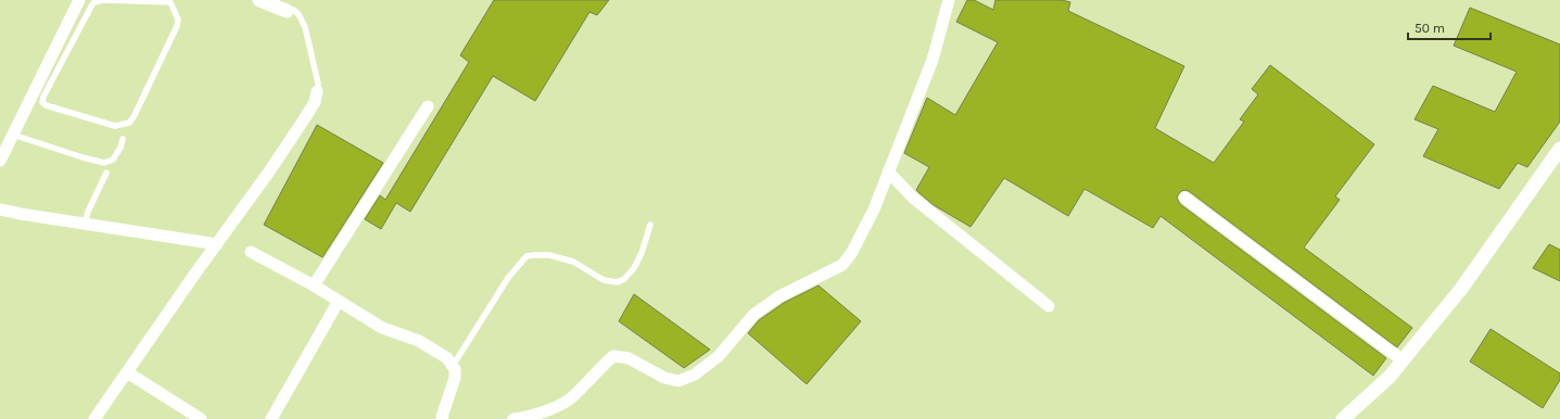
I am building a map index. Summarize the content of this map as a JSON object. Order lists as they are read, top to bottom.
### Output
{
  "scale_bar": "50 m"
}
